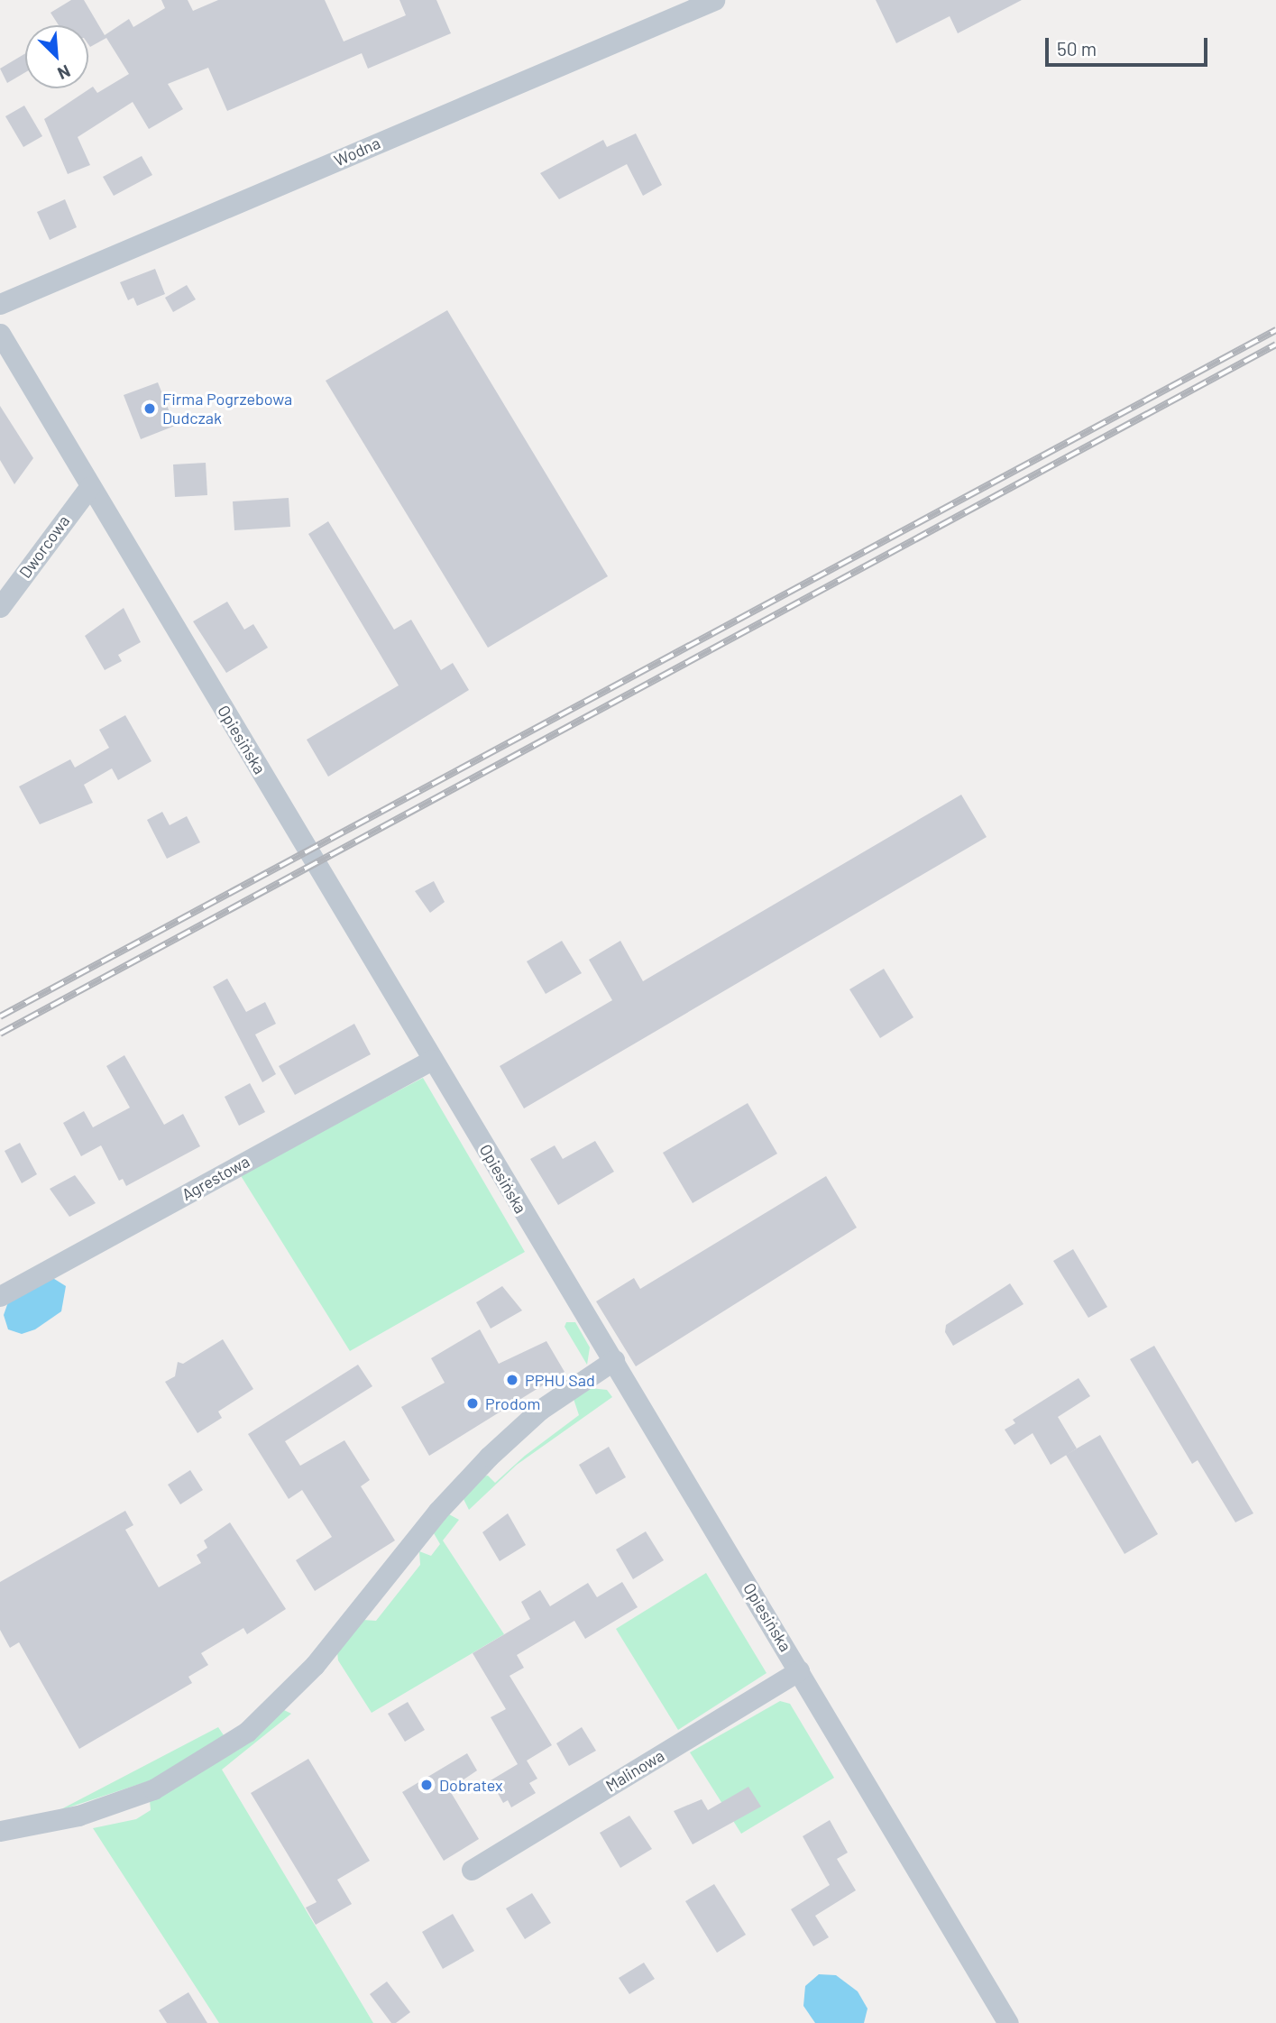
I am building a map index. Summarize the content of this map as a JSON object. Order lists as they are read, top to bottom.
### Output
{
  "streets": {
    "street": [
      "Wodna",
      "Dworcowa",
      "Opiesińska",
      "Agrestowa",
      "Malinowa"
    ]
  },
  "crossings": [
    ["Dworcowa", "Opiesińska"],
    ["Opiesińska", "Agrestowa"],
    ["Opiesińska", "Malinowa"]
  ],
  "places": [
    "Firma Pogrzebowa Dudczak",
    "PPHU Sad",
    "Prodom",
    "Dobratex"
  ],
  "scale_bar": "50 m",
  "north": "bottom right"
}
